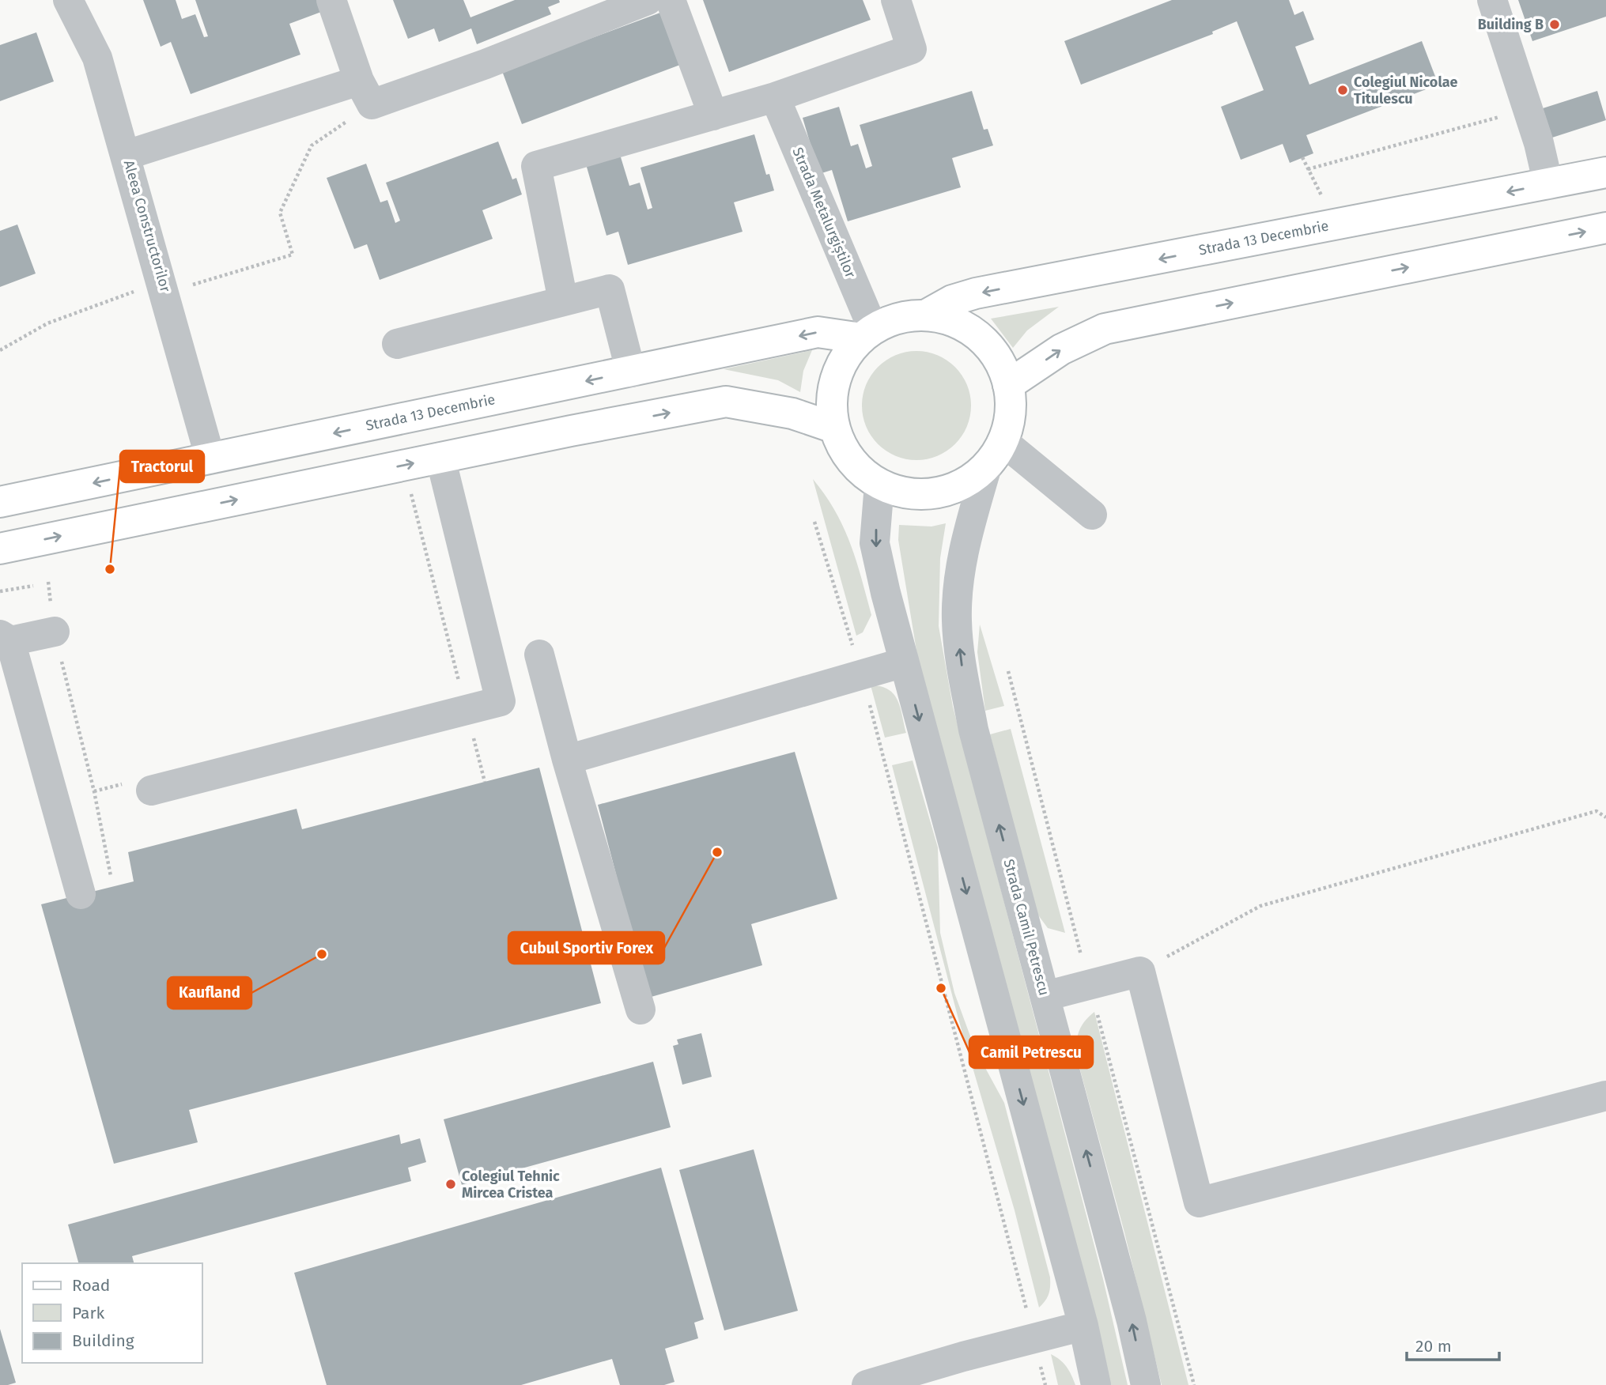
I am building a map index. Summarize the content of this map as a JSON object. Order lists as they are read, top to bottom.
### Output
{
  "streets": {
    "main road": ["Strada 13 Decembrie"],
    "street": ["Strada Metalurgiștilor", "Aleea Constructorilor", "Strada Camil Petrescu"]
  },
  "crossings": [
    ["Strada Metalurgiștilor", "Strada 13 Decembrie"],
    ["Strada Metalurgiștilor", "Strada Camil Petrescu"],
    ["Aleea Constructorilor", "Strada 13 Decembrie"],
    ["Strada 13 Decembrie", "Strada Camil Petrescu"]
  ],
  "places": [
    "Building B",
    "Colegiul Nicolae Titulescu",
    "Tractorul",
    "Cubul Sportiv Forex",
    "Kaufland",
    "Camil Petrescu",
    "Colegiul Tehnic Mircea Cristea"
  ],
  "legend": ["Road", "Park", "Building"],
  "scale_bar": "20 m"
}
